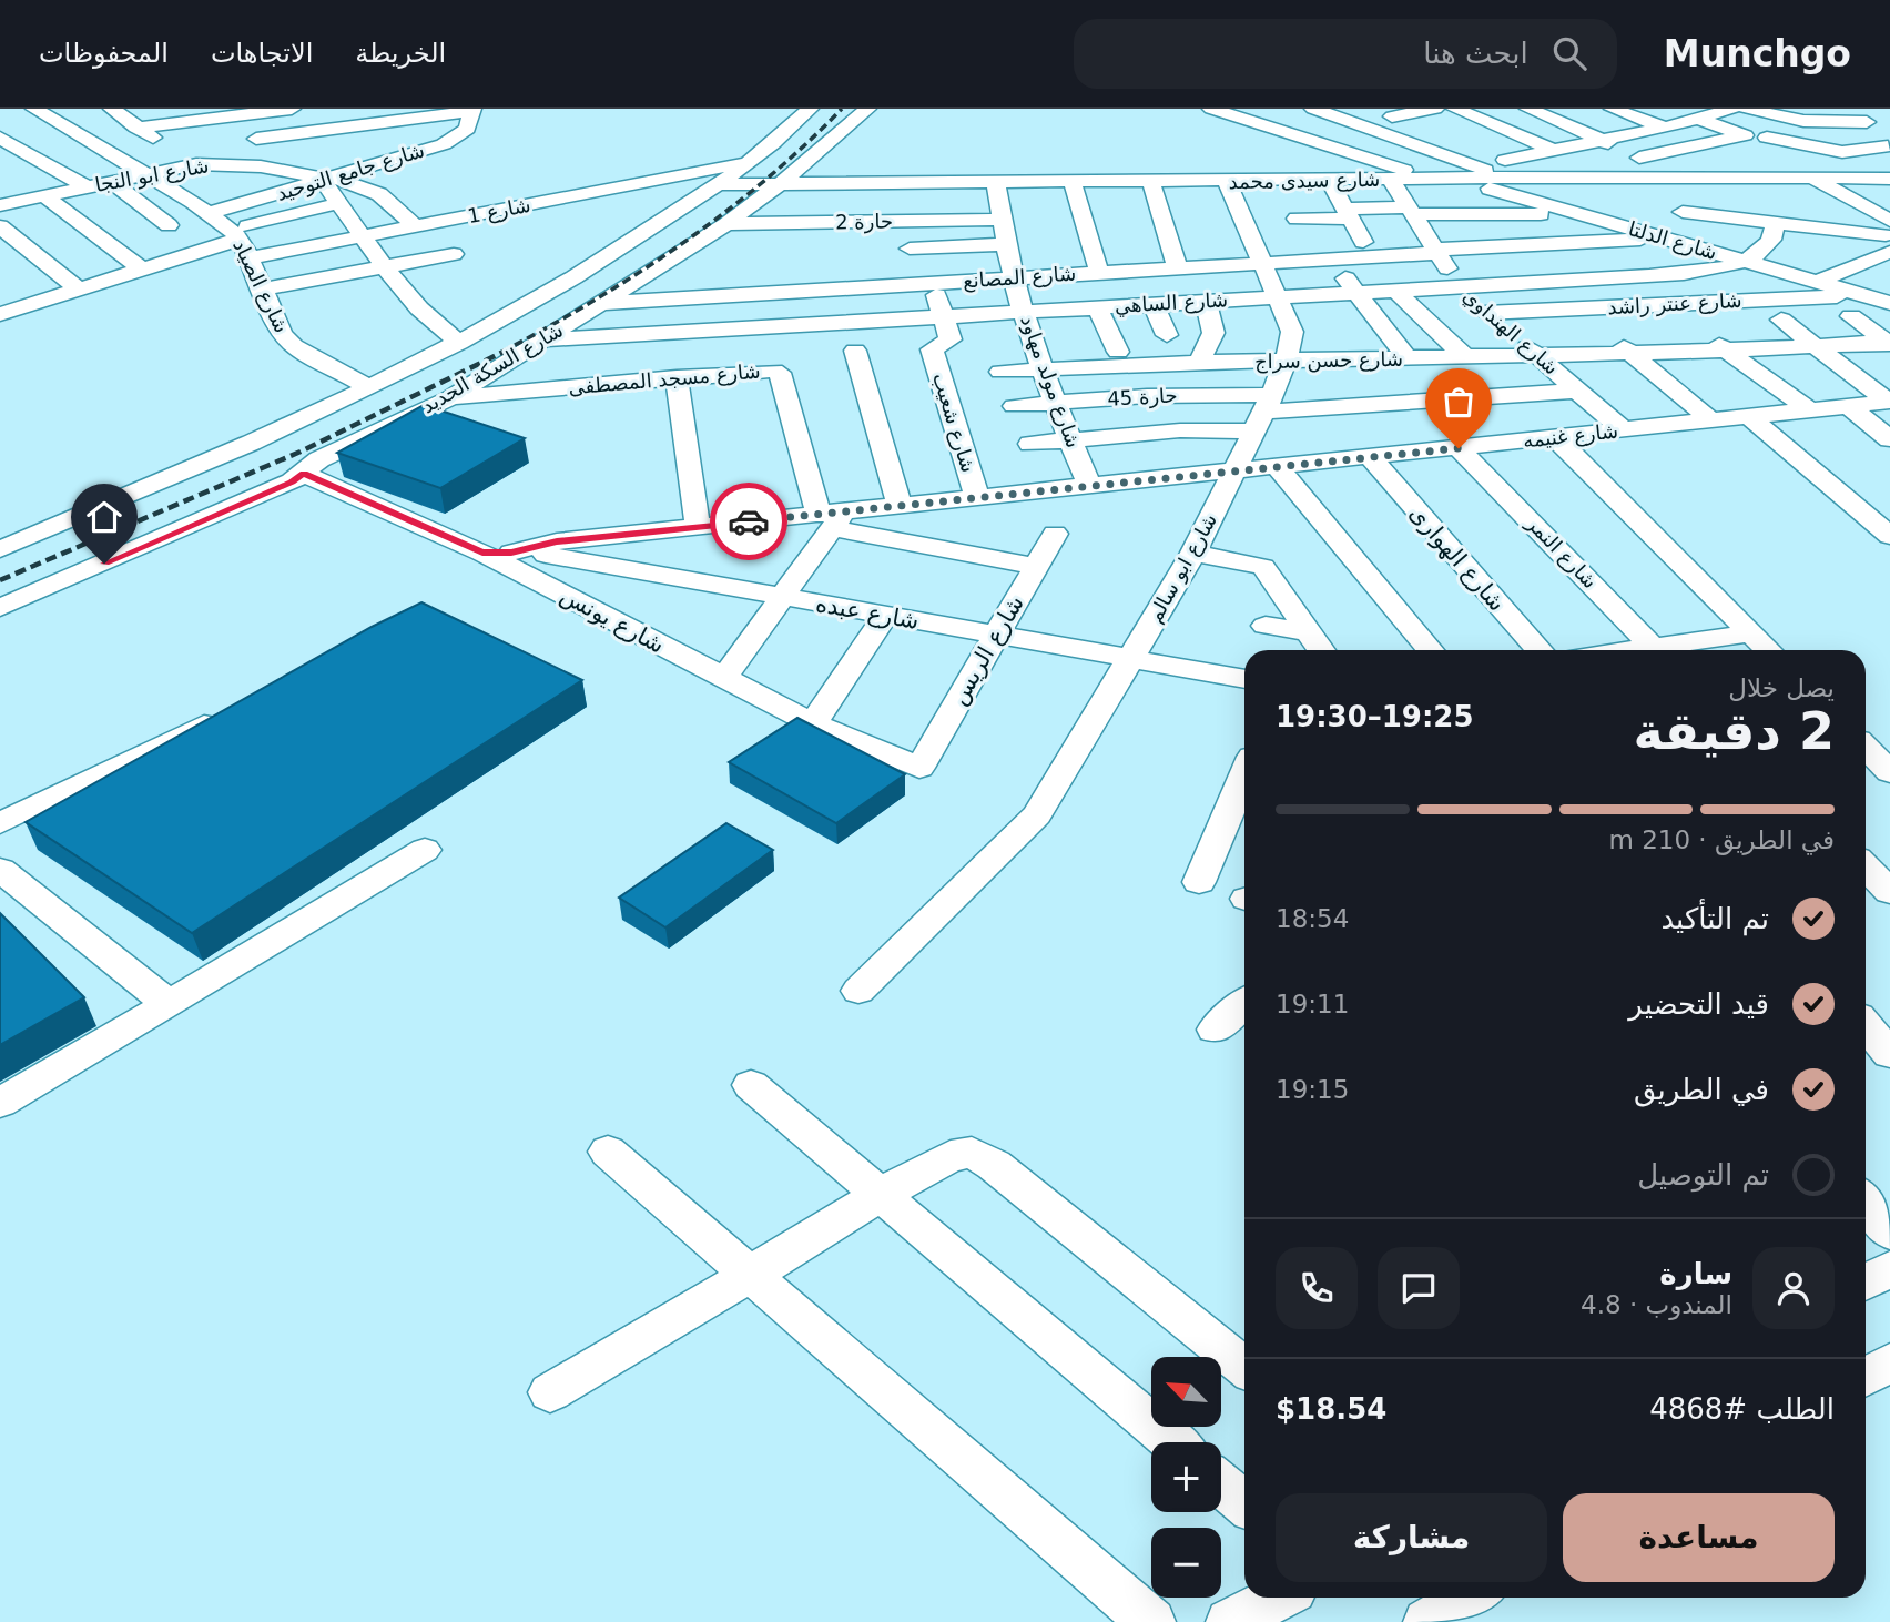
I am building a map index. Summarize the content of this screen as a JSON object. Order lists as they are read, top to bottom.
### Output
{
  "streets": {
    "street": [
      "شارع جامع التوحيد",
      "شارع ابو النجا",
      "شارع سيدى محمد",
      "شارع 1",
      "حارة 2",
      "شارع الدلتا",
      "شارع المصانع",
      "شارع الصياد",
      "شارع الساهي",
      "شارع عنتر راشد",
      "شارع الهنداوي",
      "شارع حسن سراج",
      "شارع السكة الحديد",
      "شارع مسجد المصطفى",
      "شارع مولد مهاود",
      "حارة 45",
      "شارع شعيب",
      "شارع غنيمه",
      "شارع النمر",
      "شارع الهوارى",
      "شارع ابو سالم",
      "شارع عبده",
      "شارع يونس",
      "شارع الريس"
    ]
  },
  "crossings": [
    ["شارع جامع التوحيد", "شارع ابو النجا"],
    ["شارع جامع التوحيد", "شارع الصياد"],
    ["شارع ابو النجا", "شارع 1"],
    ["شارع ابو النجا", "شارع الصياد"],
    ["شارع سيدى محمد", "شارع الدلتا"],
    ["شارع سيدى محمد", "شارع الهنداوي"],
    ["شارع سيدى محمد", "شارع السكة الحديد"],
    ["شارع سيدى محمد", "شارع مولد مهاود"],
    ["شارع سيدى محمد", "شارع ابو سالم"],
    ["شارع 1", "شارع الصياد"],
    ["شارع 1", "شارع السكة الحديد"],
    ["حارة 2", "شارع السكة الحديد"],
    ["حارة 2", "شارع مولد مهاود"],
    ["شارع الدلتا", "شارع المصانع"],
    ["شارع الدلتا", "شارع الساهي"],
    ["شارع الدلتا", "شارع عنتر راشد"],
    ["شارع المصانع", "شارع الهنداوي"],
    ["شارع المصانع", "شارع السكة الحديد"],
    ["شارع المصانع", "شارع مولد مهاود"],
    ["شارع المصانع", "شارع شعيب"],
    ["شارع المصانع", "شارع ابو سالم"],
    ["شارع الصياد", "شارع السكة الحديد"],
    ["شارع الساهي", "شارع الهنداوي"],
    ["شارع الساهي", "شارع السكة الحديد"],
    ["شارع الساهي", "شارع مولد مهاود"],
    ["شارع الساهي", "شارع شعيب"],
    ["شارع الساهي", "شارع ابو سالم"],
    ["شارع عنتر راشد", "شارع الهنداوي"],
    ["شارع الهنداوي", "شارع حسن سراج"],
    ["شارع الهنداوي", "شارع غنيمه"],
    ["شارع حسن سراج", "شارع مولد مهاود"],
    ["شارع حسن سراج", "شارع النمر"],
    ["شارع حسن سراج", "شارع ابو سالم"],
    ["شارع السكة الحديد", "شارع مسجد المصطفى"],
    ["شارع السكة الحديد", "شارع يونس"],
    ["شارع مسجد المصطفى", "شارع غنيمه"],
    ["شارع مولد مهاود", "حارة 45"],
    ["شارع مولد مهاود", "شارع غنيمه"],
    ["حارة 45", "شارع ابو سالم"],
    ["شارع شعيب", "شارع غنيمه"],
    ["شارع غنيمه", "شارع النمر"],
    ["شارع غنيمه", "شارع الهوارى"],
    ["شارع غنيمه", "شارع ابو سالم"],
    ["شارع غنيمه", "شارع عبده"],
    ["شارع ابو سالم", "شارع عبده"],
    ["شارع عبده", "شارع يونس"],
    ["شارع عبده", "شارع الريس"],
    ["شارع يونس", "شارع الريس"]
  ],
  "north": "top left",
  "page": {
    "header": "Munchgo",
    "search": "ابحث هنا",
    "nav": ["الخريطة", "الاتجاهات", "المحفوظات"],
    "heading": ["2 دقيقة", "يصل خلال", "19:25–19:30"],
    "panel": [
      "سارة",
      "المندوب · 4.8",
      "الطلب #4868",
      "$18.54"
    ],
    "bar": "في الطريق · 210 m",
    "list": [
      ["تم التأكيد", "18:54"],
      ["قيد التحضير", "19:11"],
      ["في الطريق", "19:15"],
      "تم التوصيل"
    ],
    "map_buttons": ["+", "−"],
    "buttons": ["مساعدة", "مشاركة"]
  }
}
